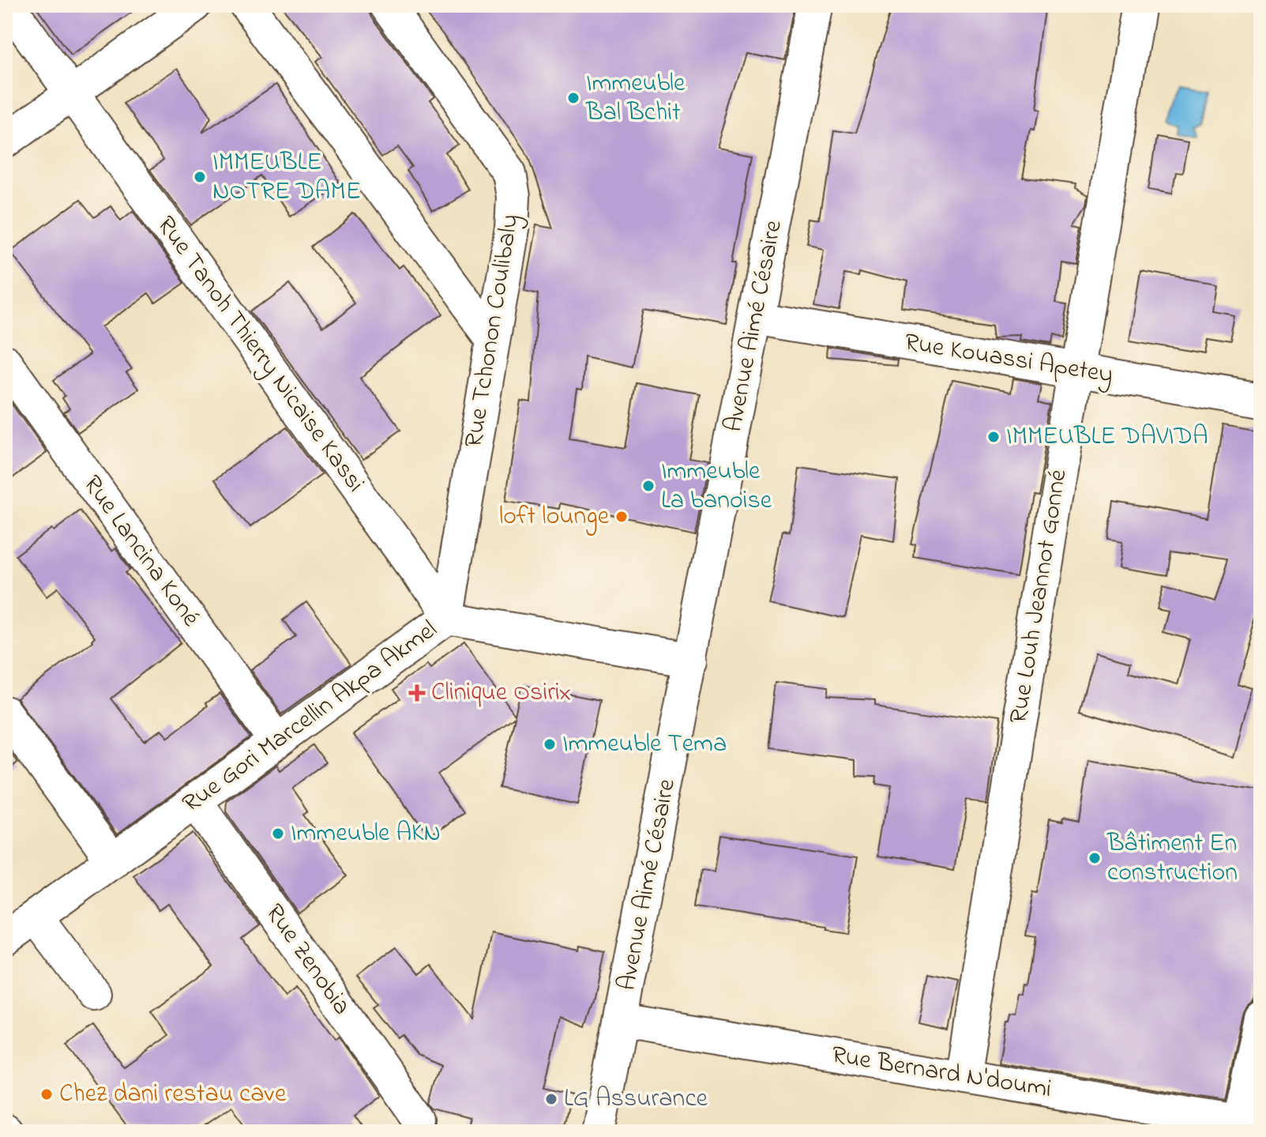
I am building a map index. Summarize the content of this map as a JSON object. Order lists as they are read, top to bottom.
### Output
{
  "streets": {
    "street": [
      "Avenue Aimé Césaire",
      "Rue Tchonon Coulibaly",
      "Rue Tanoh Thierry Nicaise Kassi",
      "Rue Kouassi Apetey",
      "Rue Lancina Koné",
      "Rue Louh Jeannot Gonné",
      "Rue Gori Marcellin Akpa Akmel",
      "Rue Zenobia",
      "Rue Bernard N'doumi"
    ]
  },
  "crossings": [
    ["Avenue Aimé Césaire", "Rue Kouassi Apetey"],
    ["Avenue Aimé Césaire", "Rue Gori Marcellin Akpa Akmel"],
    ["Avenue Aimé Césaire", "Rue Bernard N'doumi"],
    ["Rue Tchonon Coulibaly", "Rue Tanoh Thierry Nicaise Kassi"],
    ["Rue Tchonon Coulibaly", "Rue Gori Marcellin Akpa Akmel"],
    ["Rue Tanoh Thierry Nicaise Kassi", "Rue Gori Marcellin Akpa Akmel"],
    ["Rue Kouassi Apetey", "Rue Louh Jeannot Gonné"],
    ["Rue Lancina Koné", "Rue Gori Marcellin Akpa Akmel"],
    ["Rue Louh Jeannot Gonné", "Rue Bernard N'doumi"],
    ["Rue Gori Marcellin Akpa Akmel", "Rue Zenobia"]
  ],
  "places": {
    "other": [
      "Immeuble Bal Bchit",
      "IMMEUBLE NOTRE DAME",
      "IMMEUBLE DAVIDA",
      "Immeuble La banoise",
      "loft lounge",
      "Immeuble Tema",
      "Immeuble AKN",
      "Bâtiment En construction",
      "Chez dani restau cave",
      "LG Assurance"
    ],
    "health": ["Clinique Osirix"]
  }
}
